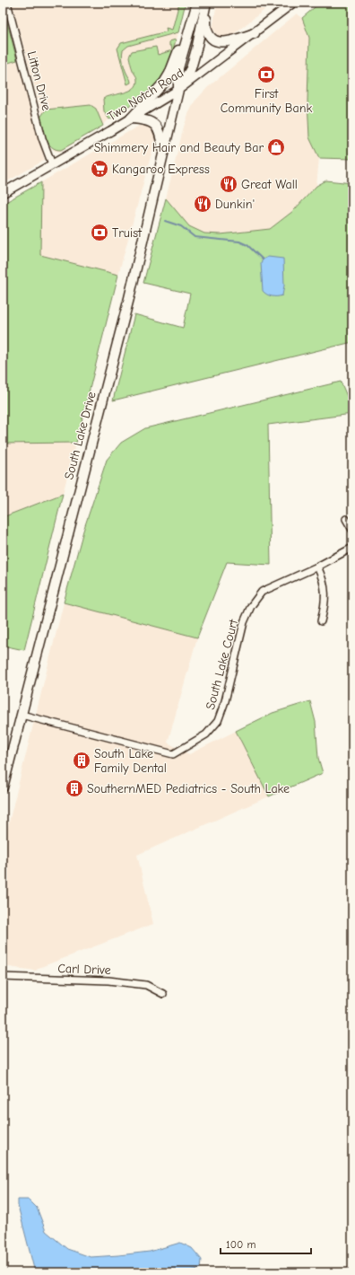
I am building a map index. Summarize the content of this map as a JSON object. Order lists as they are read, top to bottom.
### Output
{
  "streets": {
    "main road": ["South Lake Drive"],
    "street": [
      "Litton Drive",
      "Two Notch Road",
      "South Lake Court",
      "Carl Drive"
    ]
  },
  "crossings": [
    ["Litton Drive", "Two Notch Road"],
    ["Two Notch Road", "South Lake Drive"],
    ["South Lake Drive", "South Lake Court"]
  ],
  "places": {
    "bank": ["First Community Bank", "Truist"],
    "shop": ["Shimmery Hair and Beauty Bar"],
    "supermarket": ["Kangaroo Express"],
    "restaurant": ["Great Wall", "Dunkin'"],
    "building": ["South Lake Family Dental", "SouthernMED Pediatrics - South Lake"]
  },
  "scale_bar": "100 m"
}
